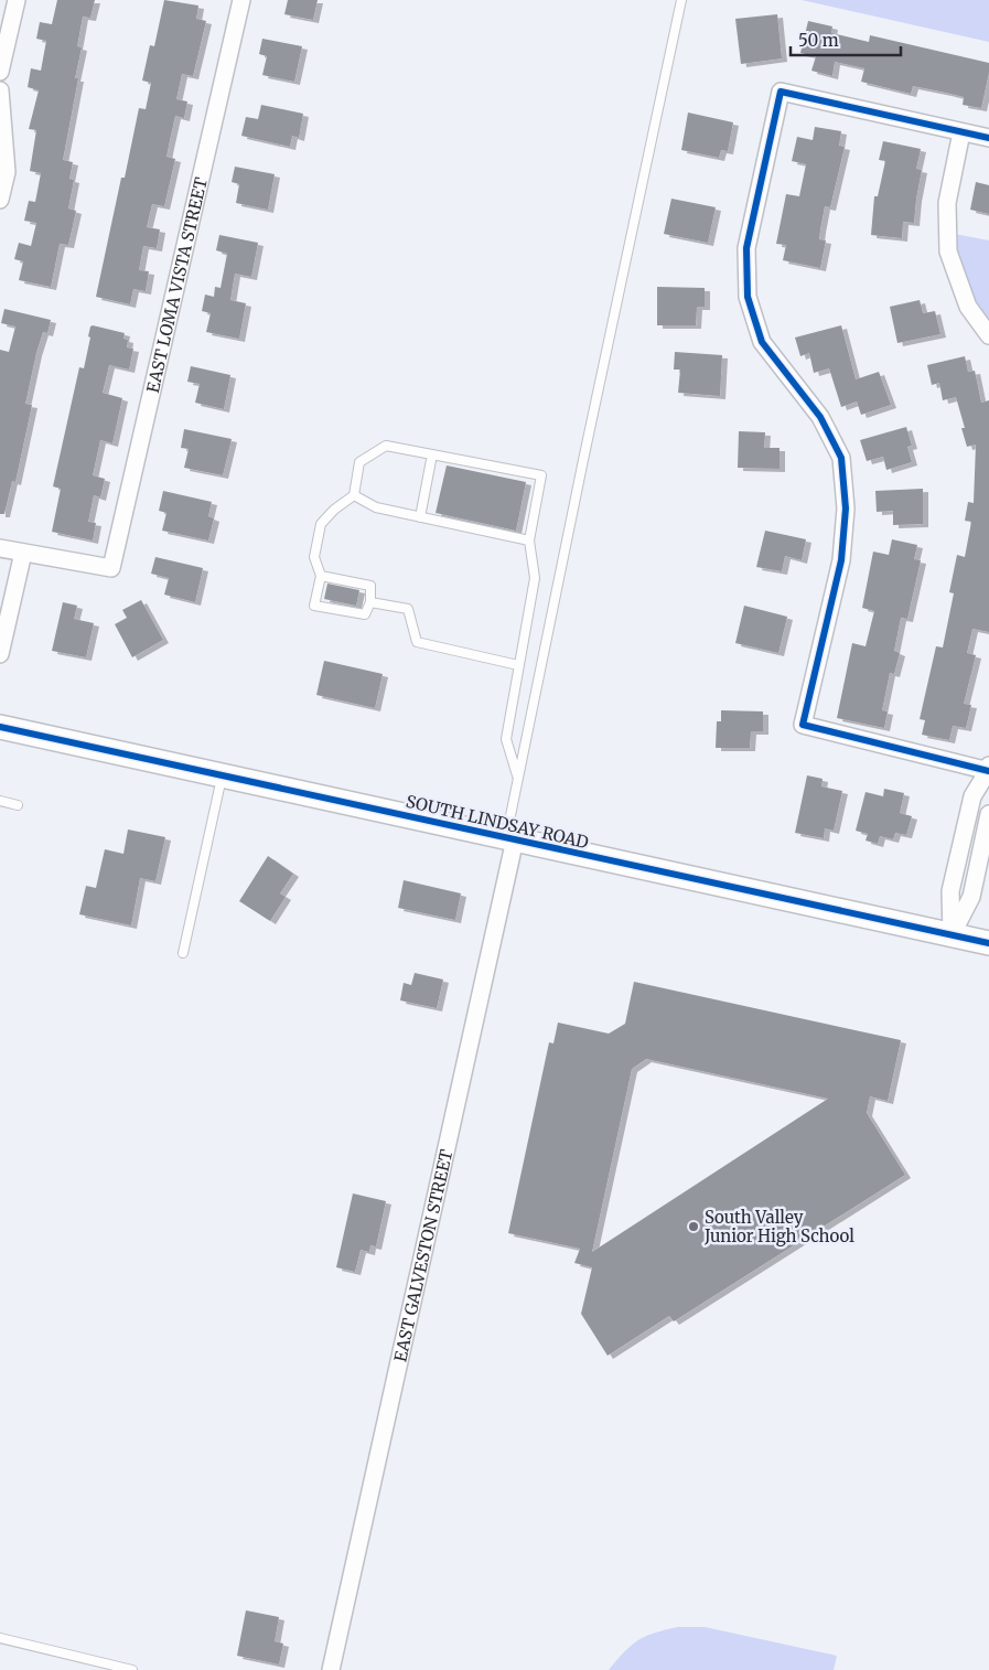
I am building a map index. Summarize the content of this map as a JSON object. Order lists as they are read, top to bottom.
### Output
{
  "streets": {
    "main road": ["SOUTH LINDSAY ROAD"],
    "street": ["EAST LOMA VISTA STREET", "EAST GALVESTON STREET"]
  },
  "crossings": [
    ["SOUTH LINDSAY ROAD", "EAST GALVESTON STREET"]
  ],
  "places": ["South Valley Junior High School"],
  "scale_bar": "50 m"
}
